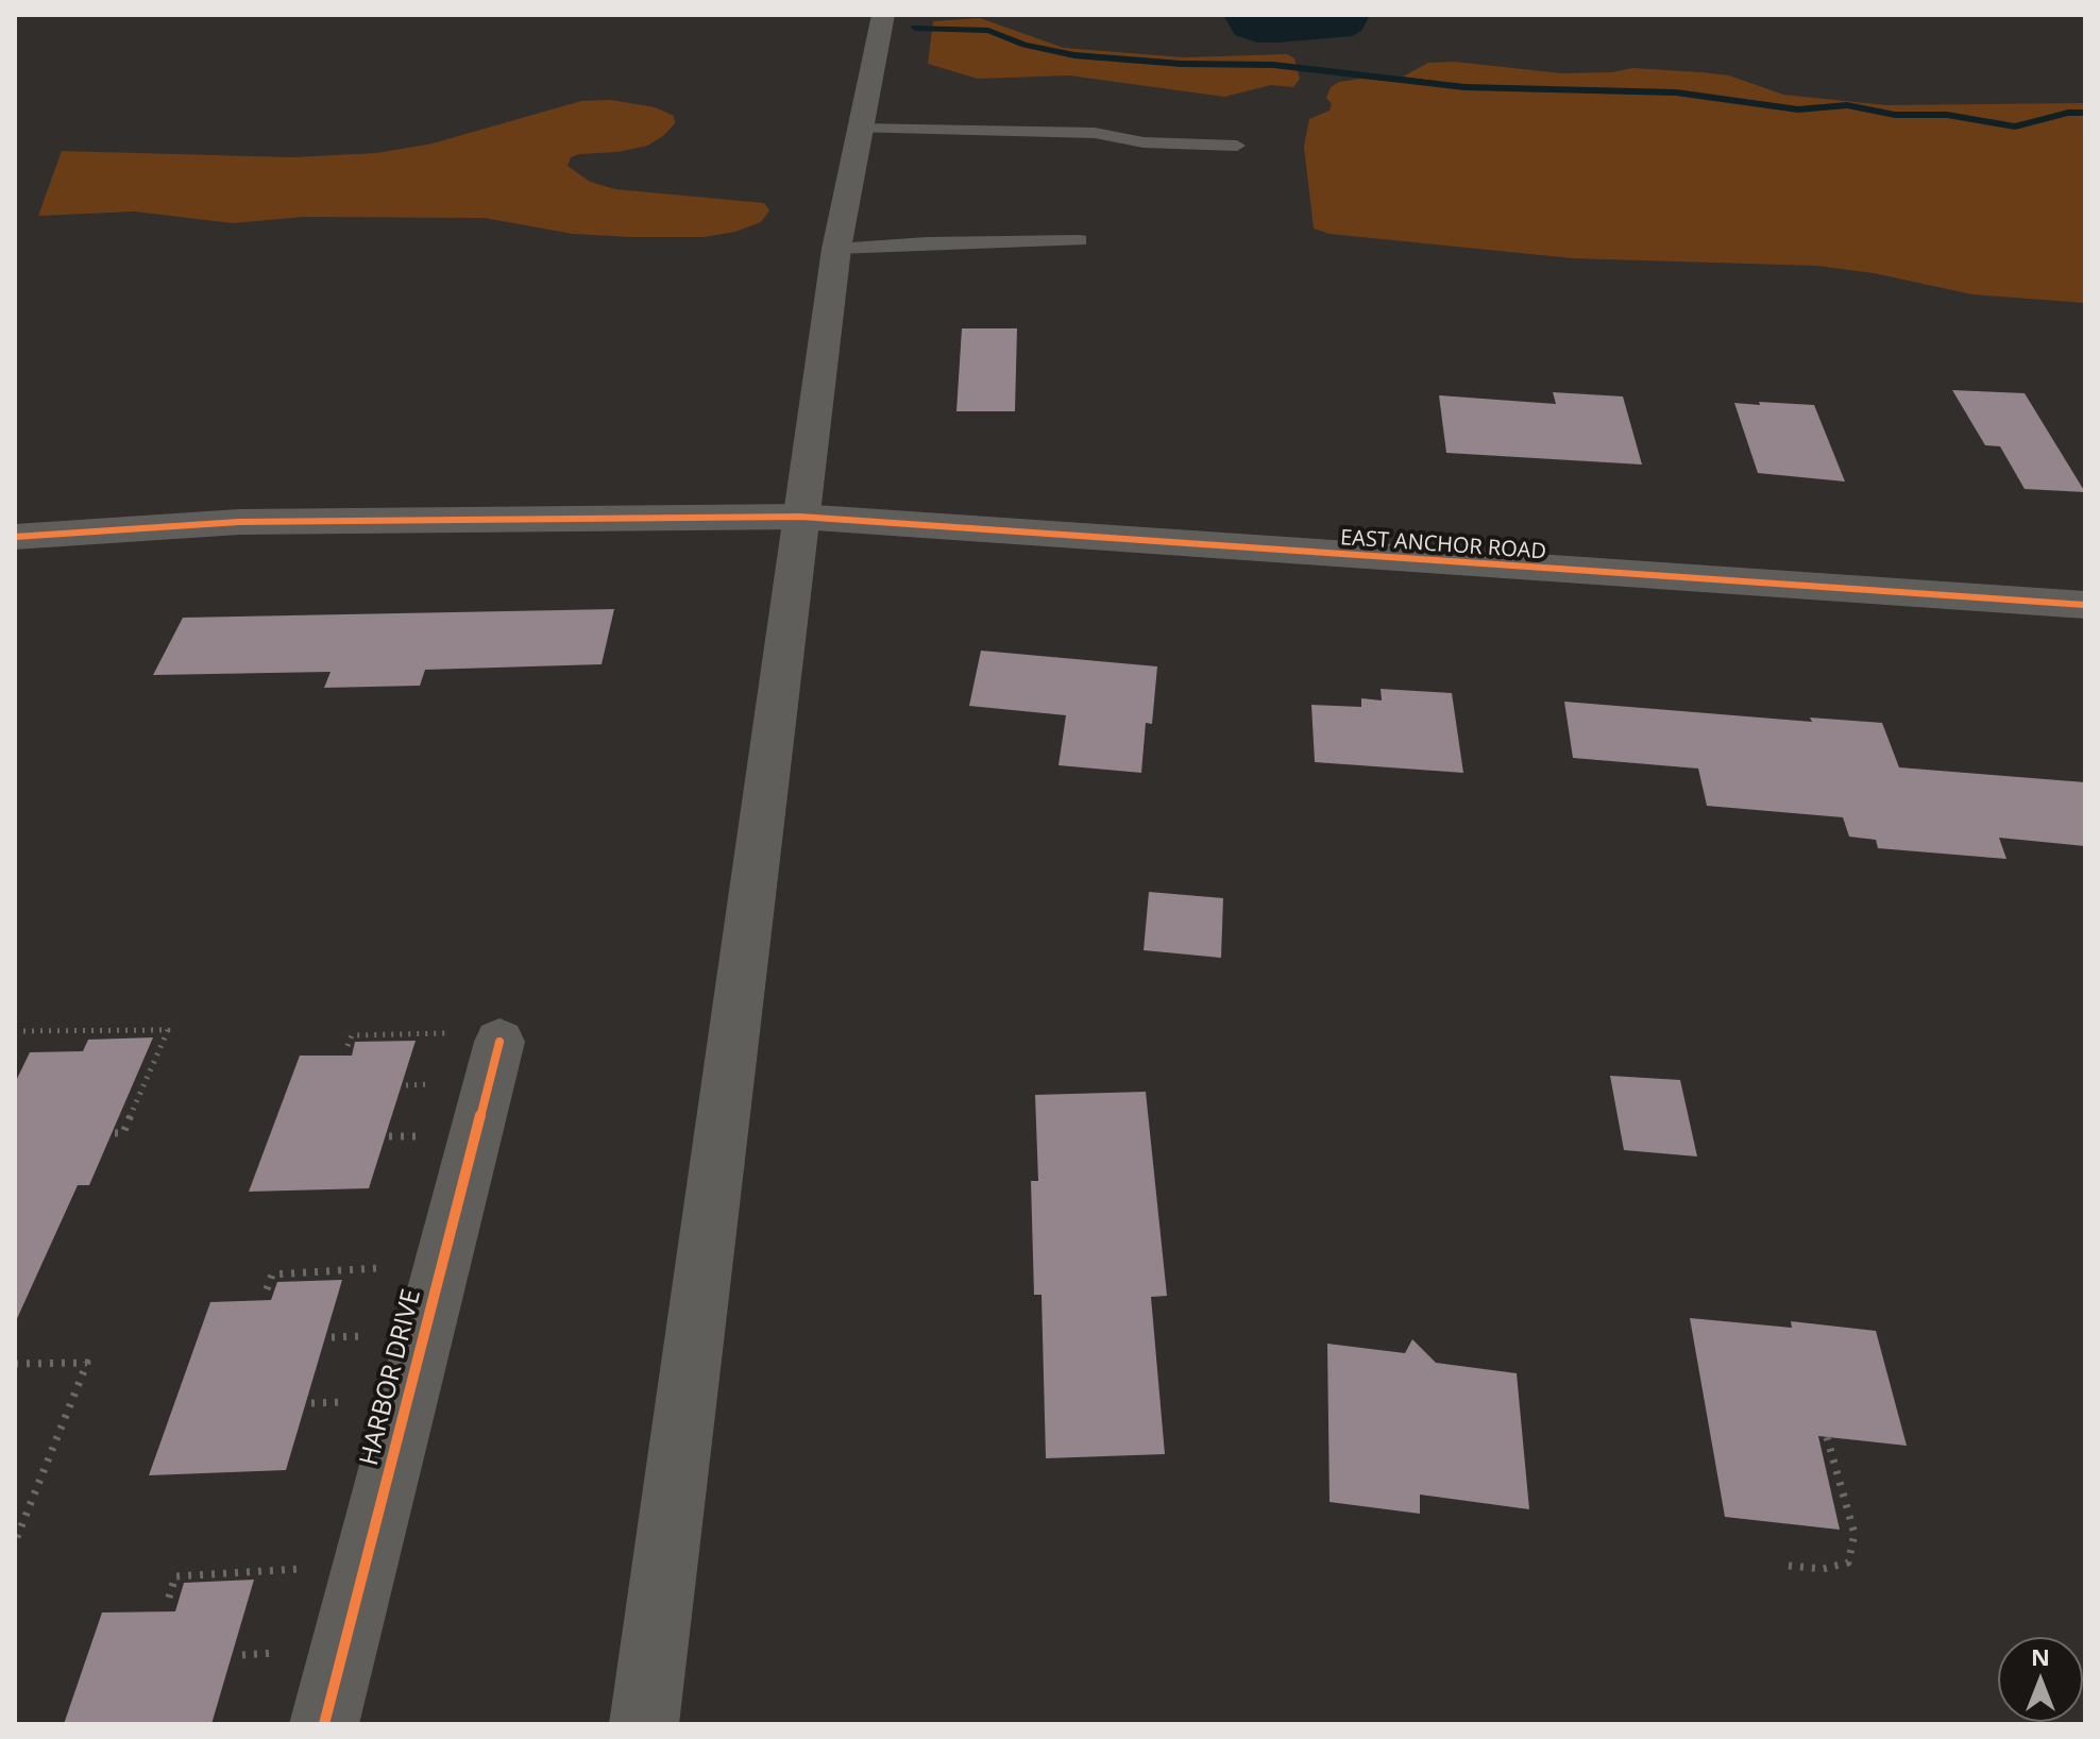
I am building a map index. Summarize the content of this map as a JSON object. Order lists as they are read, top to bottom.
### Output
{
  "streets": {
    "street": ["EAST ANCHOR ROAD", "HARBOR DRIVE"]
  },
  "north": "top"
}
